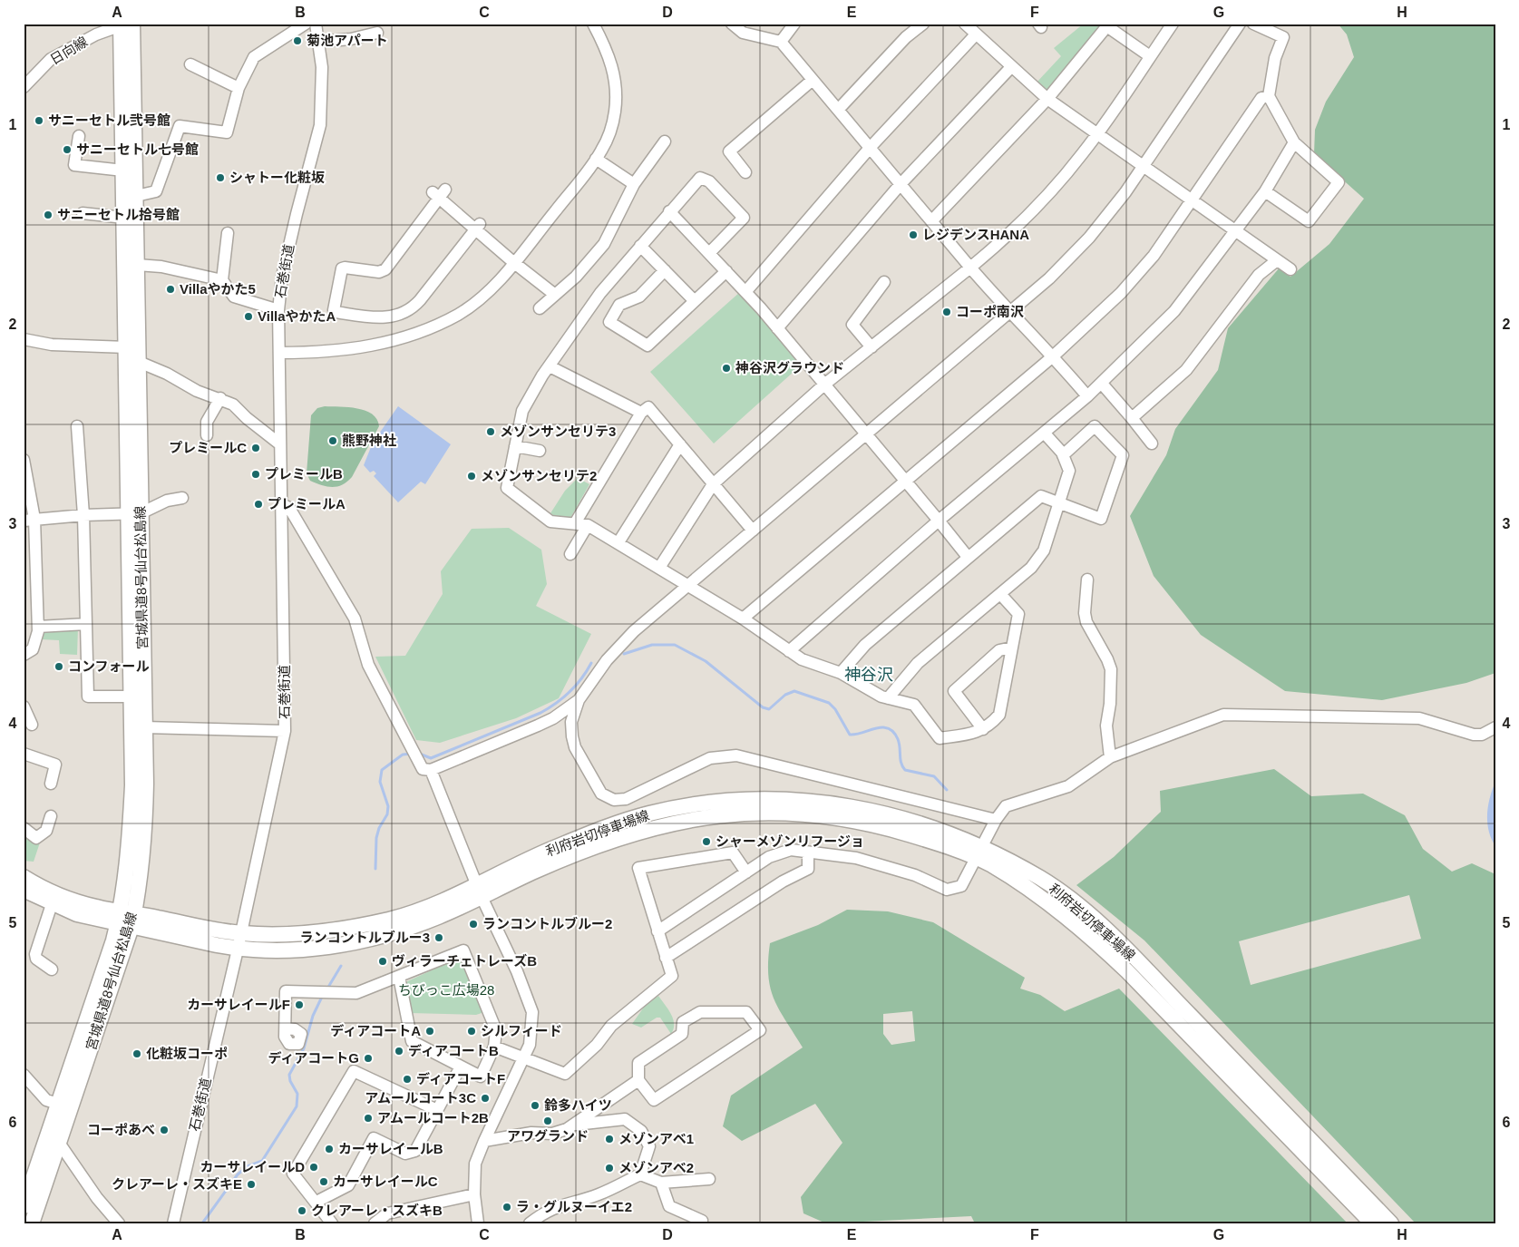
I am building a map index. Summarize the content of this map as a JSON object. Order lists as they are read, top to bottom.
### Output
{
  "streets": {
    "main road": ["宮城県道8号仙台松島線", "利府岩切停車場線"],
    "street": ["日向線", "石巻街道"]
  },
  "crossings": [
    ["日向線", "宮城県道8号仙台松島線"],
    ["石巻街道", "利府岩切停車場線"],
    ["宮城県道8号仙台松島線", "利府岩切停車場線"]
  ],
  "districts": ["神谷沢"],
  "parks": ["ちびっこ広場28"],
  "places": [
    "菊池アパート",
    "サニーセトル弐号館",
    "サニーセトル七号館",
    "シャトー化粧坂",
    "サニーセトル拾号館",
    "レジデンスHANA",
    "Villaやかた5",
    "コーポ南沢",
    "VillaやかたA",
    "神谷沢グラウンド",
    "メゾンサンセリテ3",
    "熊野神社",
    "プレミールC",
    "プレミールB",
    "メゾンサンセリテ2",
    "プレミールA",
    "コンフォール",
    "シャーメゾンリフージョ",
    "ランコントルブルー2",
    "ランコントルブルー3",
    "ヴィラーチェトレーズB",
    "カーサレイールF",
    "ディアコートA",
    "シルフィード",
    "ディアコートB",
    "化粧坂コーポ",
    "ディアコートG",
    "ディアコートF",
    "アムールコート3C",
    "鈴多ハイツ",
    "アムールコート2B",
    "アワグランド",
    "コーポあべ",
    "メゾンアベ1",
    "カーサレイールB",
    "カーサレイールD",
    "メゾンアベ2",
    "カーサレイールC",
    "クレアーレ・スズキE",
    "ラ・グルヌーイエ2",
    "クレアーレ・スズキB"
  ],
  "grid": {
    "columns": [
      "A",
      "B",
      "C",
      "D",
      "E",
      "F",
      "G",
      "H"
    ],
    "rows": [
      "1",
      "2",
      "3",
      "4",
      "5",
      "6"
    ]
  }
}
